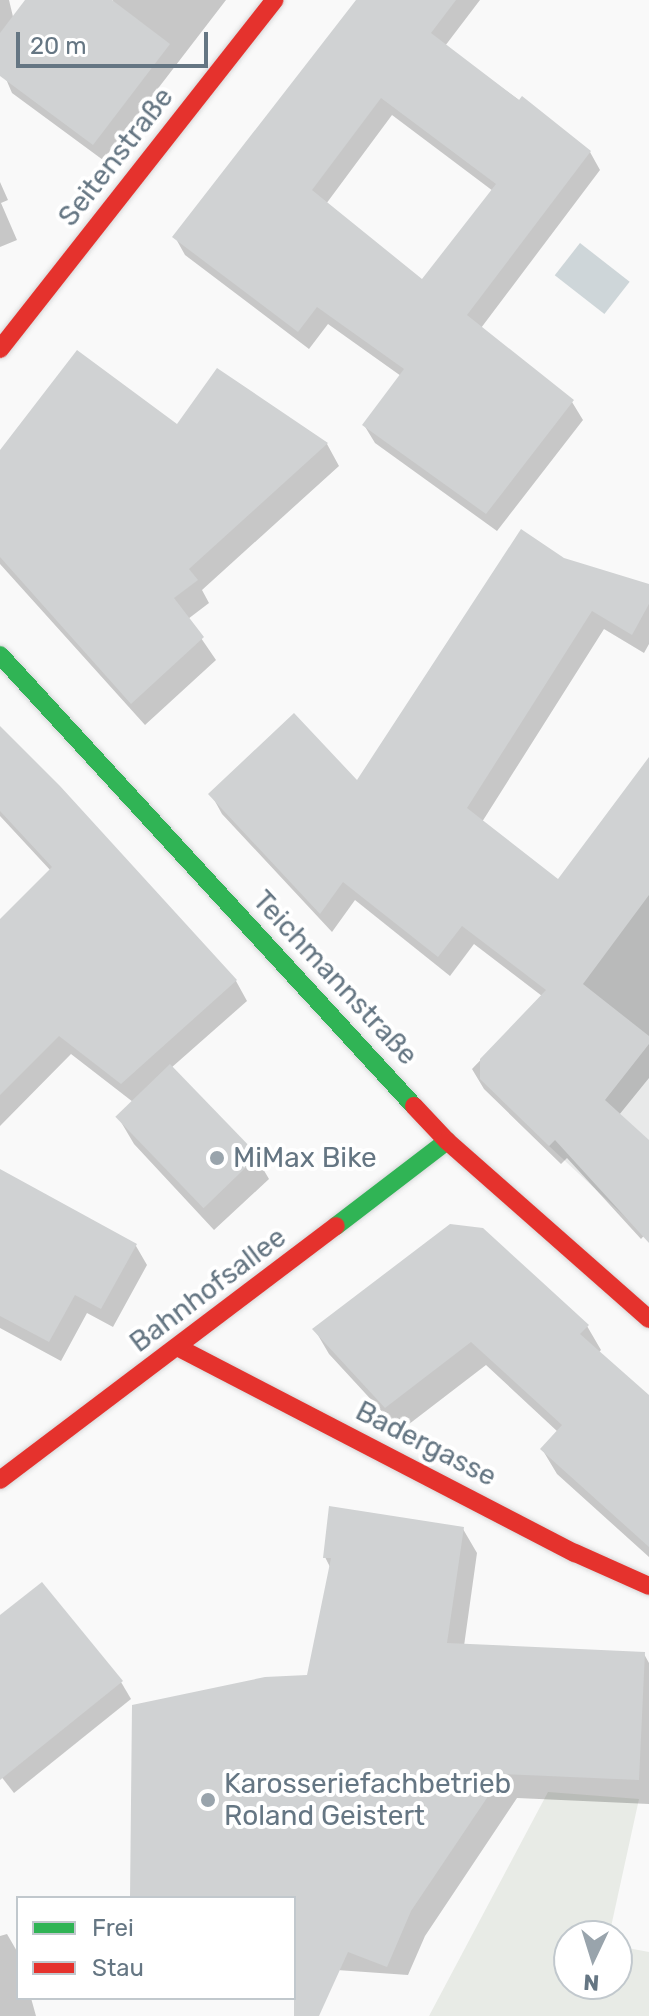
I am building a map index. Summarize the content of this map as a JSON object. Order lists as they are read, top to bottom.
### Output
{
  "streets": {
    "street": [
      "Seitenstraße",
      "Teichmannstraße",
      "Bahnhofsallee",
      "Badergasse"
    ]
  },
  "crossings": [
    ["Teichmannstraße", "Bahnhofsallee"],
    ["Bahnhofsallee", "Badergasse"]
  ],
  "places": ["MiMax Bike", "Karosseriefachbetrieb Roland Geistert"],
  "legend": ["Frei", "Stau"],
  "scale_bar": "20 m",
  "north": "bottom"
}
